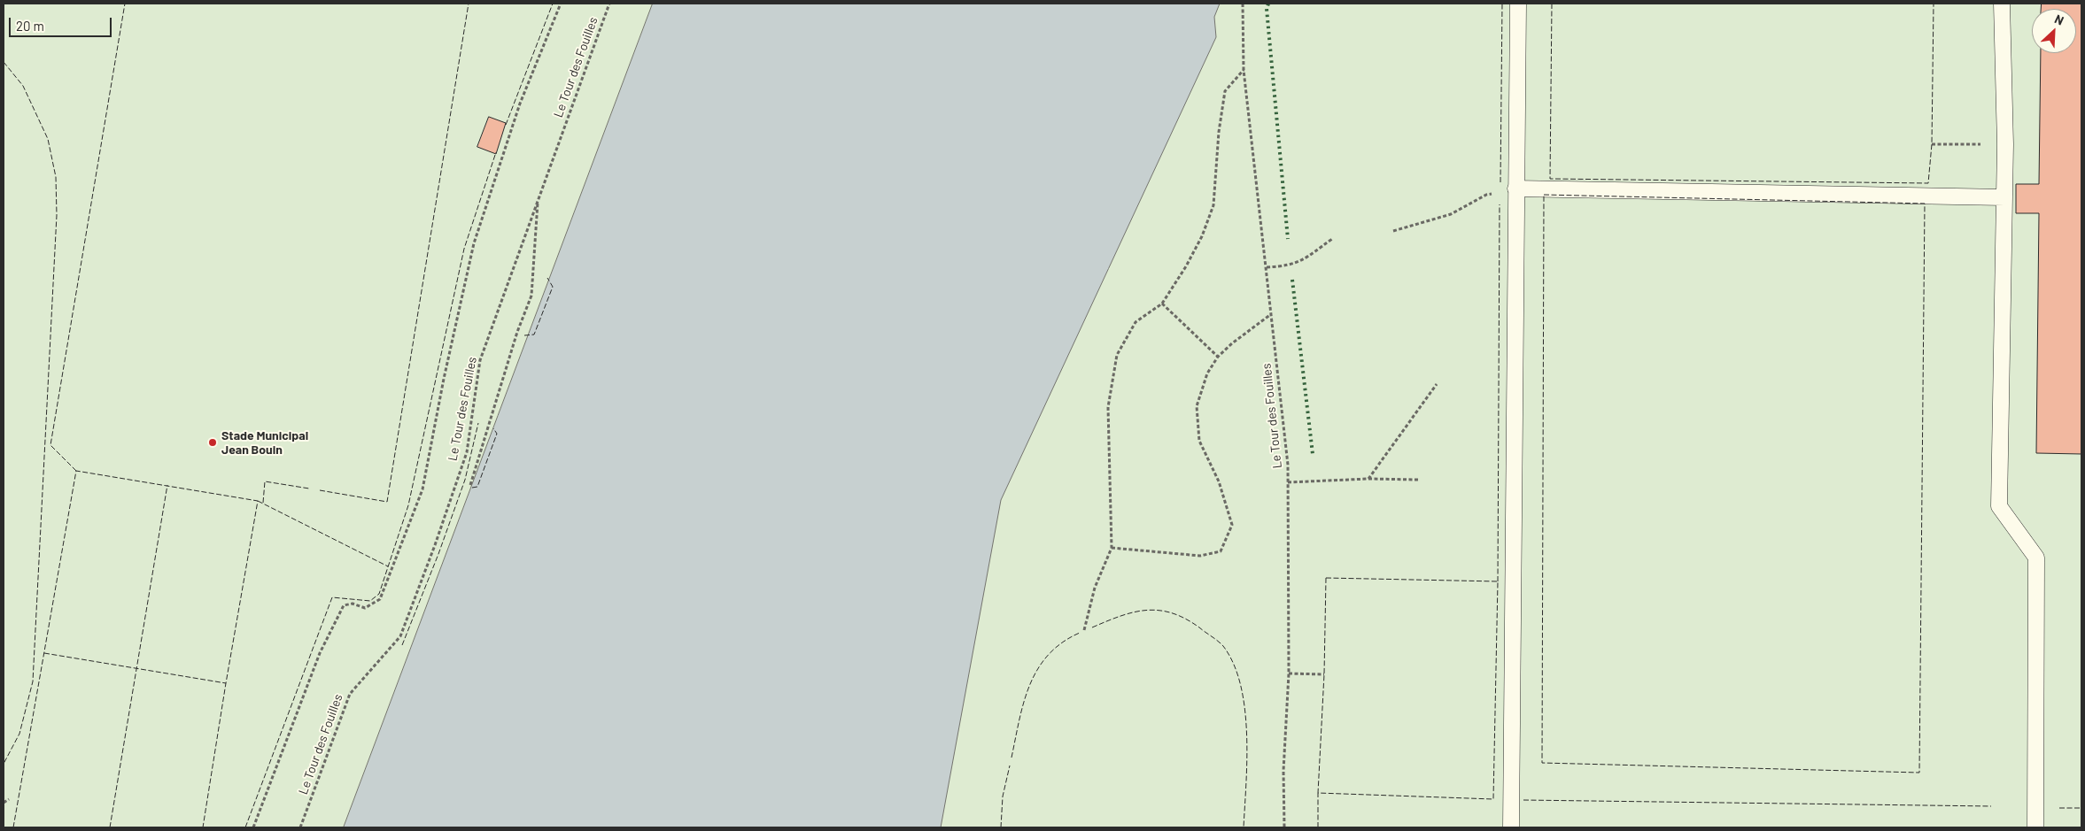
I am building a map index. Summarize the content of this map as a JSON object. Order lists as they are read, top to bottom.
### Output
{
  "streets": {
    "path": ["Le Tour des Fouilles"]
  },
  "places": ["Stade Municipal Jean Bouin"],
  "scale_bar": "20 m",
  "north": "top right"
}
